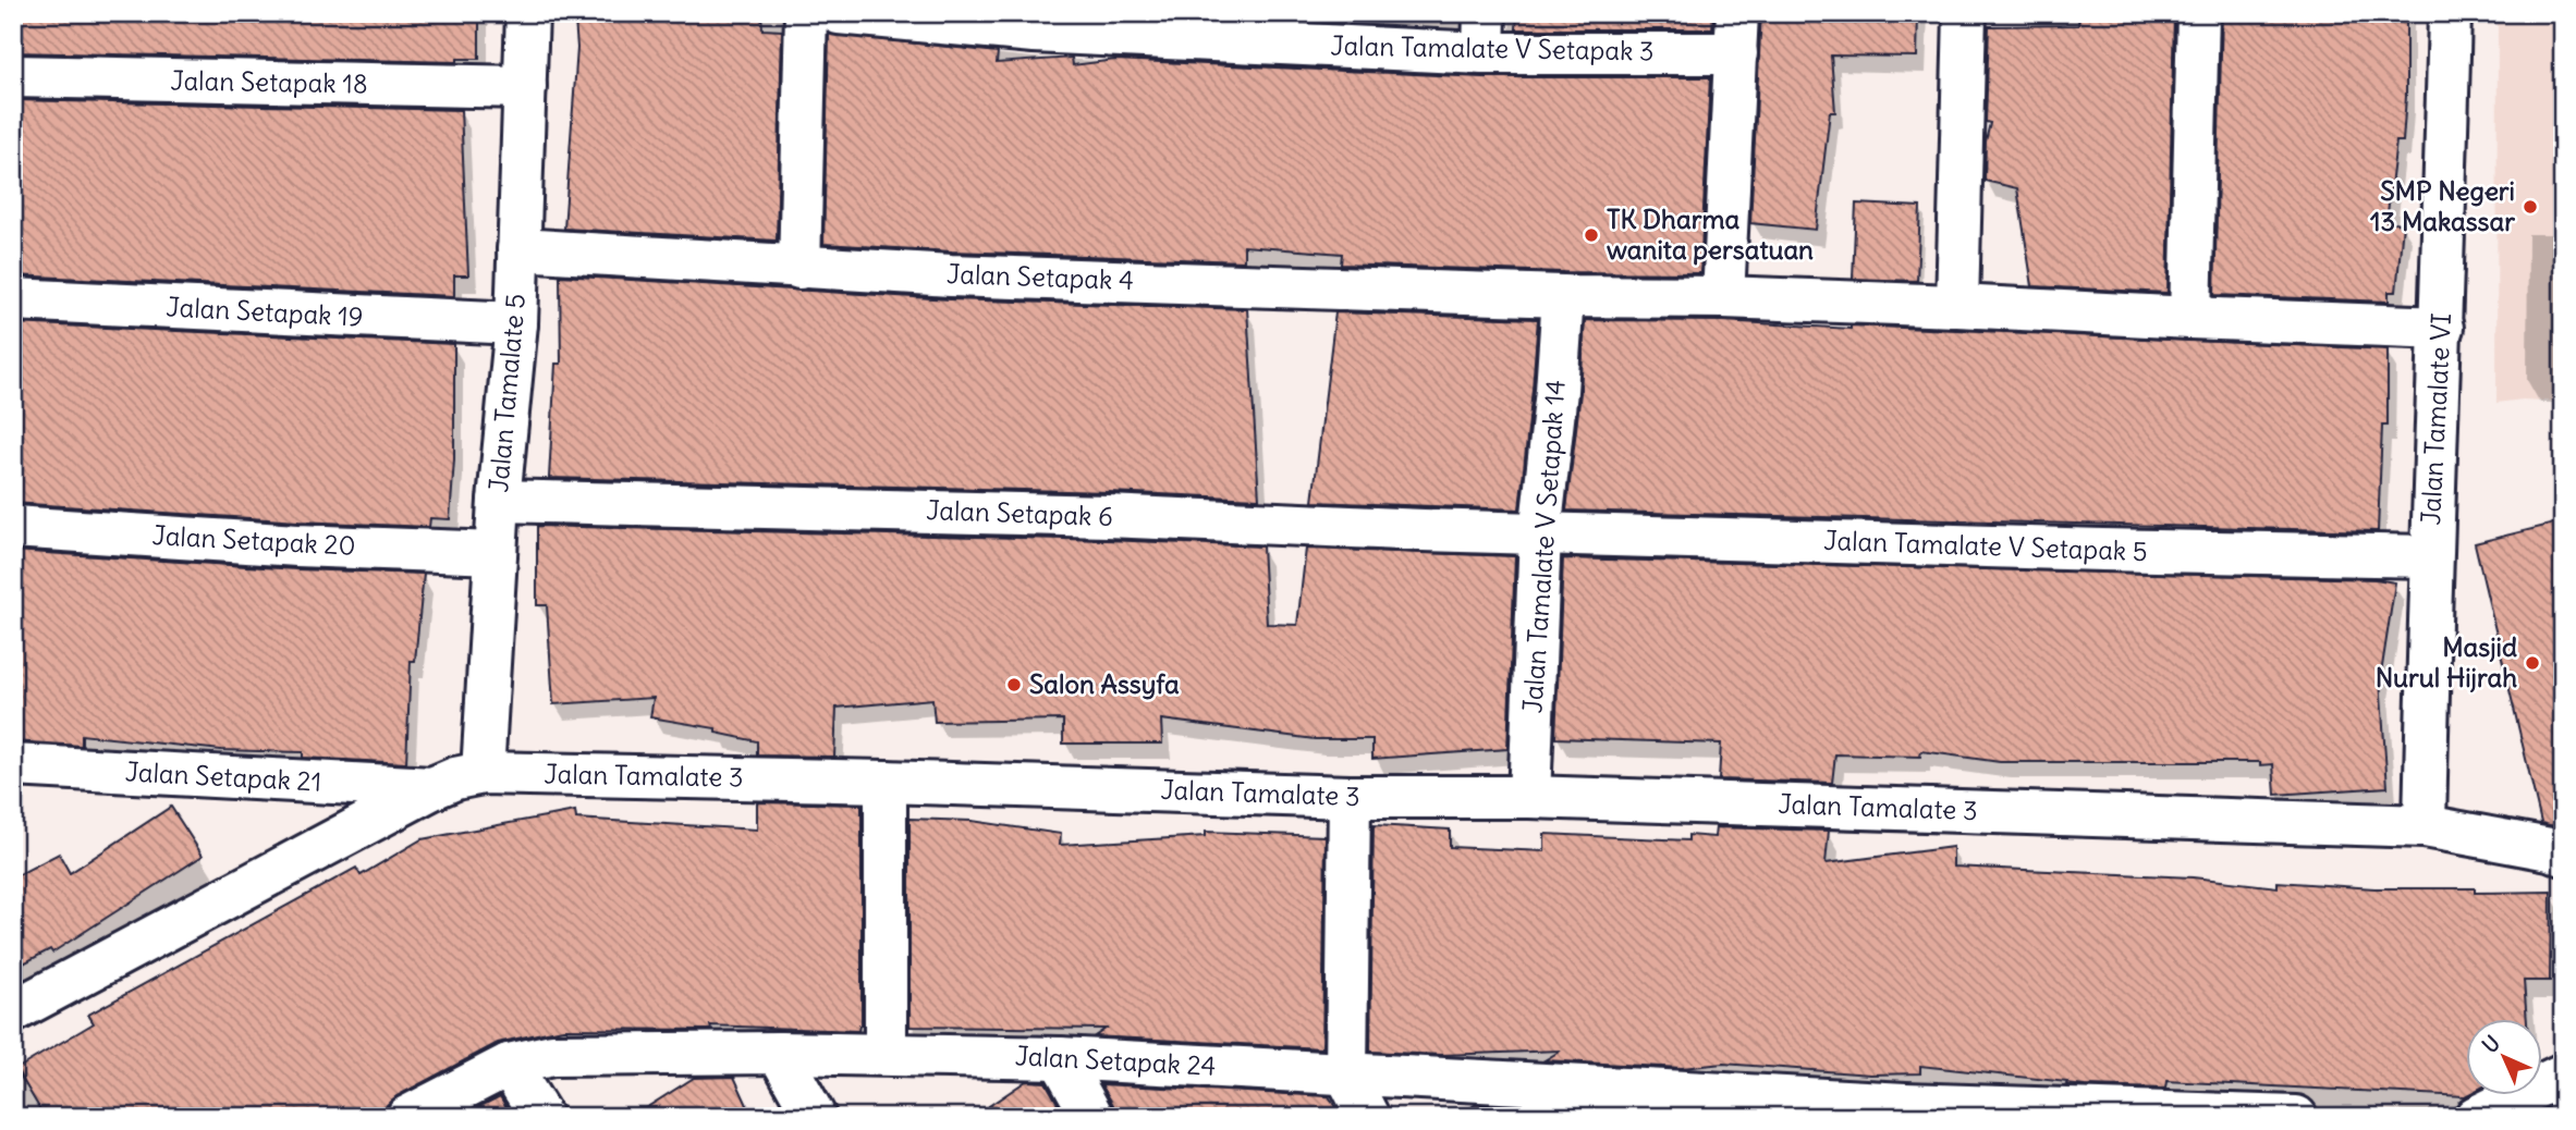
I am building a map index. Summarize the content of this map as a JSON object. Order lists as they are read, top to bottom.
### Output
{
  "streets": {
    "street": [
      "Jalan Tamalate V Setapak 3",
      "Jalan Setapak 18",
      "Jalan Setapak 4",
      "Jalan Setapak 19",
      "Jalan Tamalate 5",
      "Jalan Tamalate VI",
      "Jalan Setapak 6",
      "Jalan Setapak 20",
      "Jalan Tamalate V Setapak 14",
      "Jalan Tamalate V Setapak 5",
      "Jalan Tamalate 3",
      "Jalan Setapak 21",
      "Jalan Setapak 24"
    ]
  },
  "crossings": [
    ["Jalan Setapak 18", "Jalan Tamalate 5"],
    ["Jalan Setapak 4", "Jalan Tamalate 5"],
    ["Jalan Setapak 4", "Jalan Tamalate VI"],
    ["Jalan Setapak 4", "Jalan Tamalate V Setapak 14"],
    ["Jalan Setapak 19", "Jalan Tamalate 5"],
    ["Jalan Tamalate 5", "Jalan Setapak 6"],
    ["Jalan Tamalate 5", "Jalan Setapak 20"],
    ["Jalan Tamalate 5", "Jalan Tamalate 3"],
    ["Jalan Tamalate VI", "Jalan Tamalate V Setapak 5"],
    ["Jalan Tamalate VI", "Jalan Tamalate 3"],
    ["Jalan Setapak 6", "Jalan Tamalate V Setapak 14"],
    ["Jalan Setapak 6", "Jalan Tamalate V Setapak 5"],
    ["Jalan Tamalate V Setapak 14", "Jalan Tamalate V Setapak 5"],
    ["Jalan Tamalate V Setapak 14", "Jalan Tamalate 3"],
    ["Jalan Tamalate 3", "Jalan Setapak 21"]
  ],
  "places": [
    "SMP Negeri 13 Makassar",
    "TK Dharma wanita persatuan",
    "Masjid Nurul Hijrah",
    "Salon Assyfa"
  ],
  "north": "top left"
}
